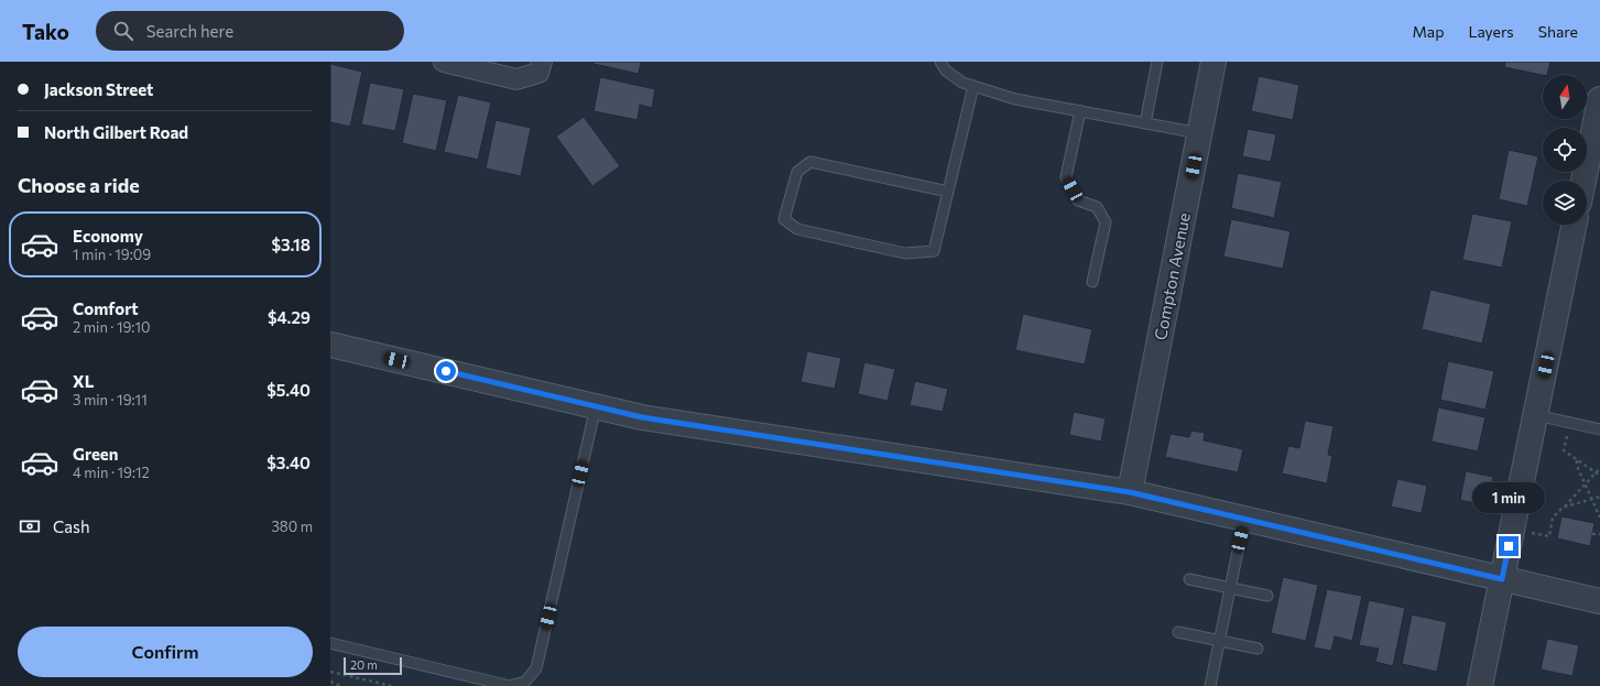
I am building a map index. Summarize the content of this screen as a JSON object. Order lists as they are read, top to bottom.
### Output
{
  "streets": {
    "street": ["Compton Avenue"]
  },
  "scale_bar": "20 m",
  "north": "top",
  "page": {
    "header": "Tako",
    "search": "Search here",
    "nav": ["Map", "Layers", "Share"],
    "banner": ["Jackson Street", "North Gilbert Road"],
    "heading": "Choose a ride",
    "list": [
      {
        "name": "Economy",
        "note": "1 min · 19:09",
        "value": "$3.18"
      },
      {
        "name": "Comfort",
        "note": "2 min · 19:10",
        "value": "$4.29"
      },
      {
        "name": "XL",
        "note": "3 min · 19:11",
        "value": "$5.40"
      },
      {
        "name": "Green",
        "note": "4 min · 19:12",
        "value": "$3.40"
      }
    ],
    "bubble": "1 min",
    "pay": ["Cash", "380 m"],
    "buttons": "Confirm",
    "scale": "20 m"
  }
}
